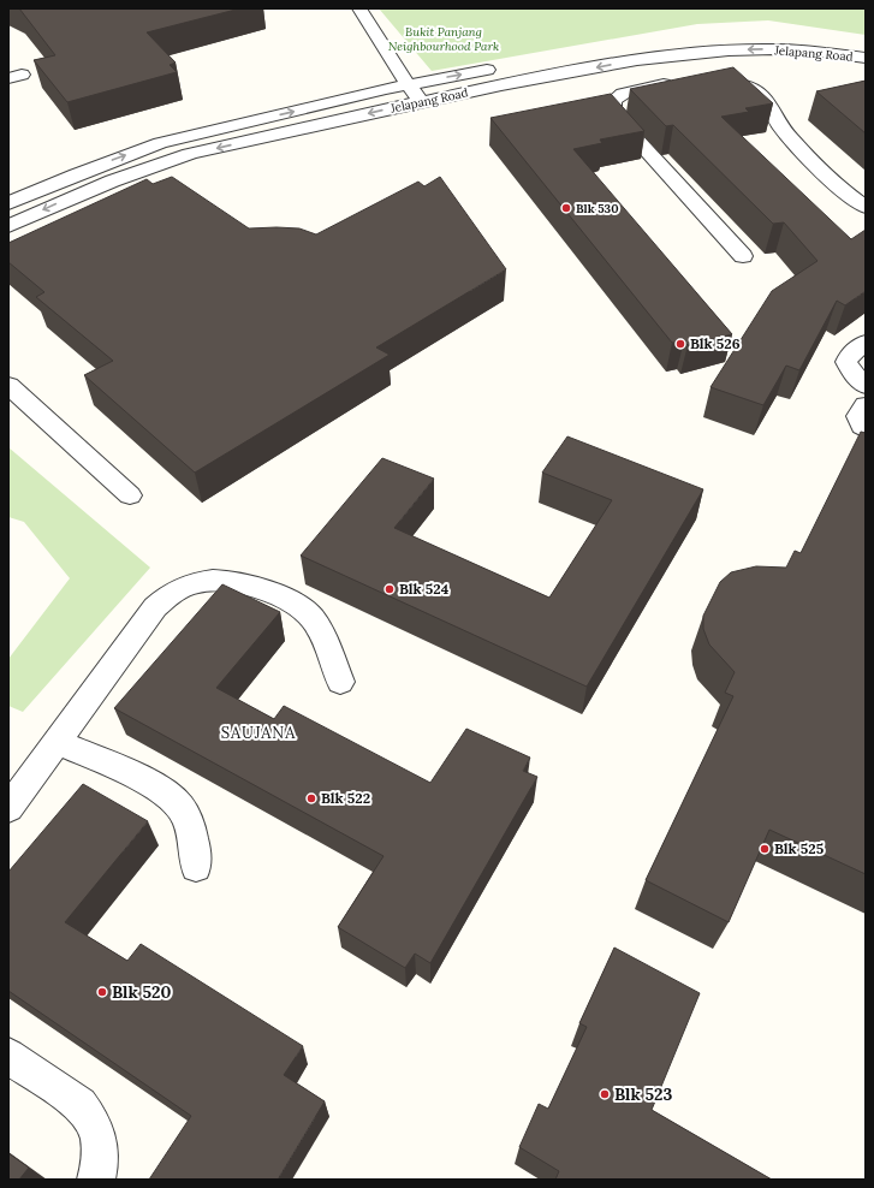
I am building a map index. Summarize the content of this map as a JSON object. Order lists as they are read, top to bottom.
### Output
{
  "streets": {
    "street": ["Jelapang Road"]
  },
  "districts": ["SAUJANA"],
  "parks": ["Bukit Panjang Neighbourhood Park"],
  "places": [
    "Blk 530",
    "Blk 526",
    "Blk 524",
    "Blk 522",
    "Blk 525",
    "Blk 520",
    "Blk 523"
  ]
}
